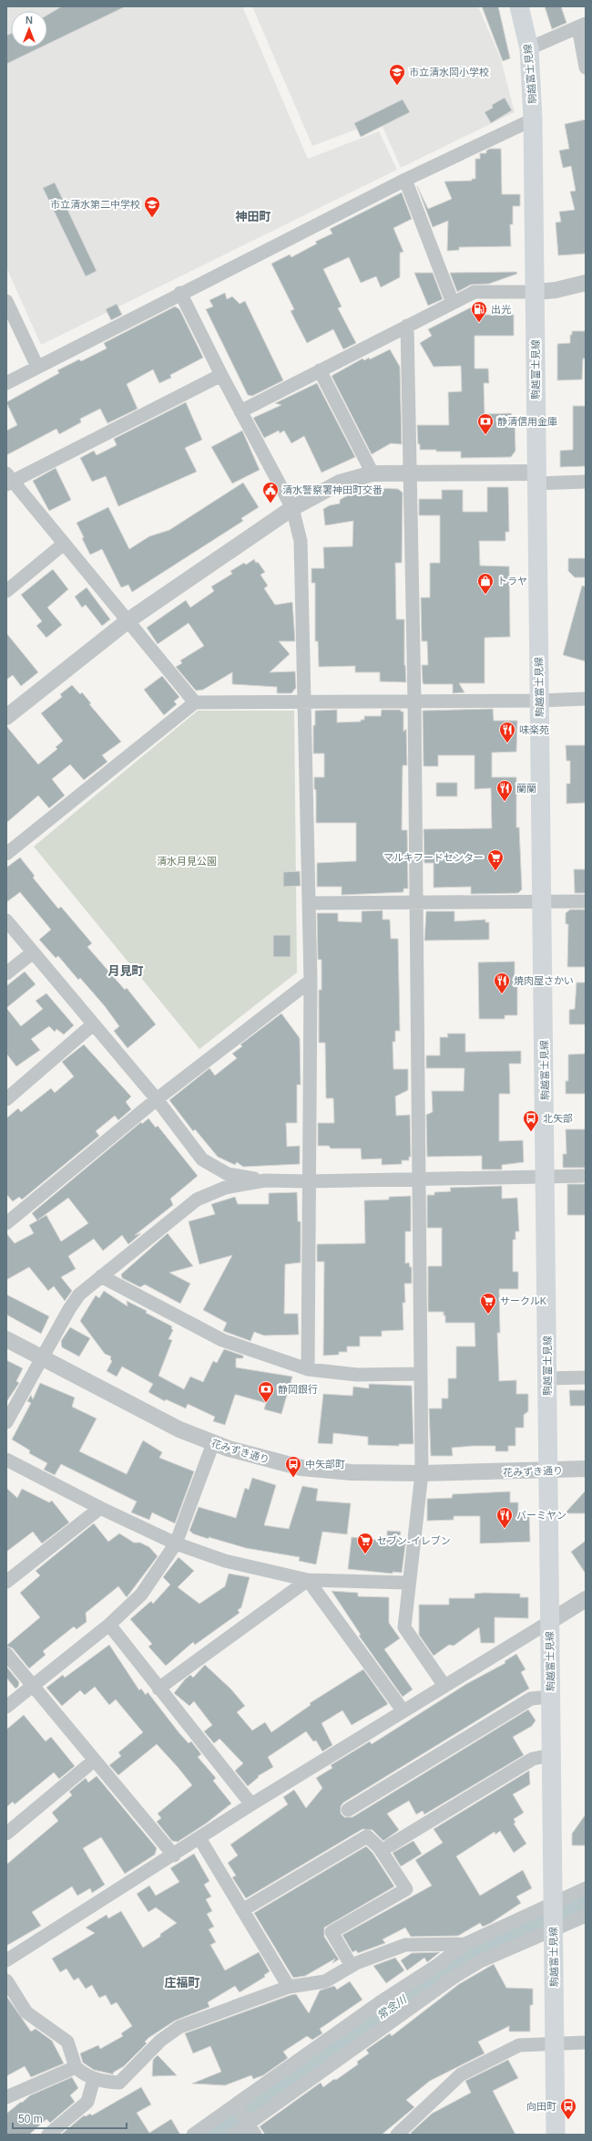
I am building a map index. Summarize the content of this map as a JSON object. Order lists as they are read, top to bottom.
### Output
{
  "streets": {
    "main road": ["駒越富士見線"],
    "street": ["花みずき通り"]
  },
  "crossings": [
    ["駒越富士見線", "花みずき通り"]
  ],
  "districts": ["神田町", "月見町", "庄福町"],
  "water": ["常念川"],
  "parks": ["清水月見公園"],
  "places": {
    "school or university": ["市立清水岡小学校", "市立清水第二中学校"],
    "fuel station": ["出光"],
    "bank": ["静清信用金庫", "静岡銀行"],
    "public building": ["清水警察署神田町交番"],
    "shop": ["トラヤ"],
    "restaurant": [
      "味楽苑",
      "蘭蘭",
      "焼肉屋さかい",
      "バーミヤン"
    ],
    "supermarket": ["マルキフードセンター", "サークルK", "セブン-イレブン"],
    "bus stop": ["北矢部", "中矢部町", "向田町"]
  },
  "scale_bar": "50 m",
  "north": "top"
}
